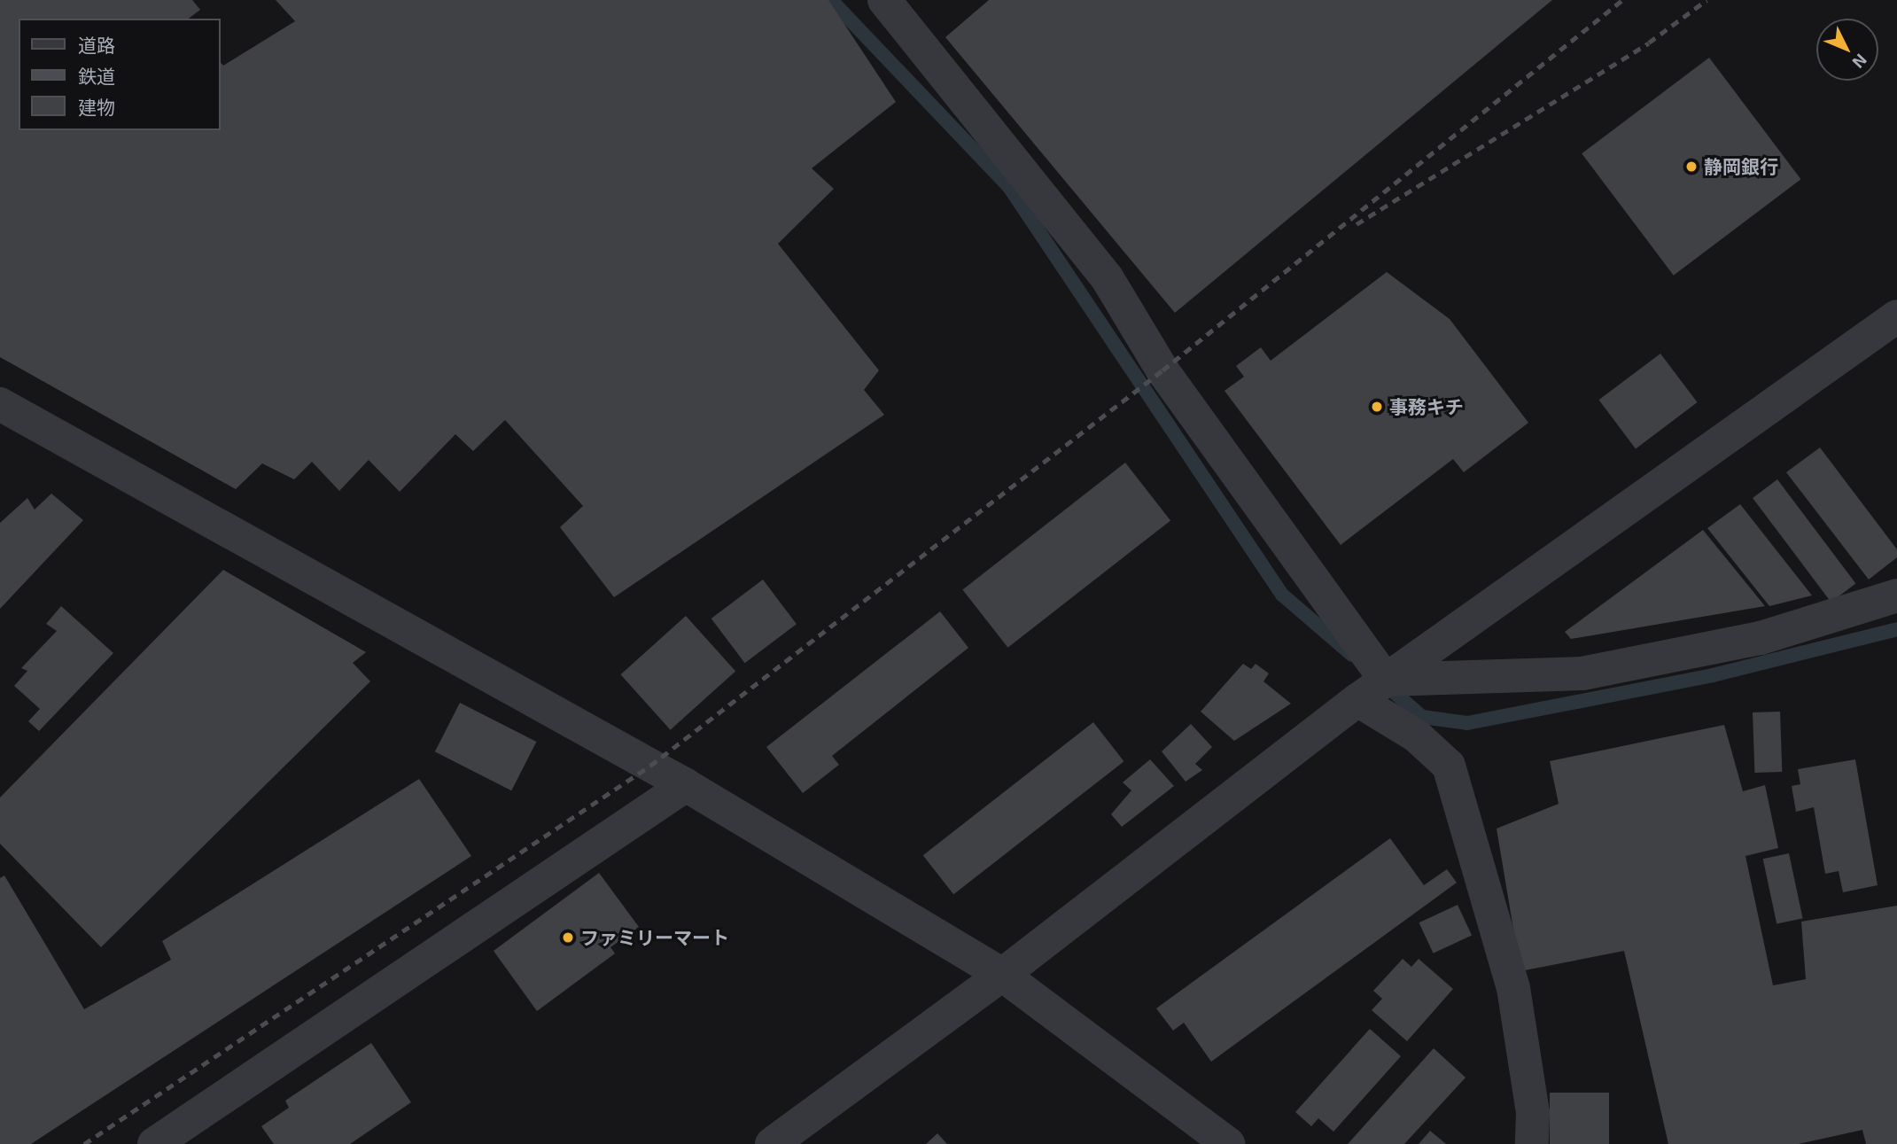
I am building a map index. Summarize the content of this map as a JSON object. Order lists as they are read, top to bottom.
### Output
{
  "places": ["静岡銀行", "事務キチ", "ファミリーマート"],
  "legend": ["道路", "鉄道", "建物"],
  "north": "bottom right"
}
